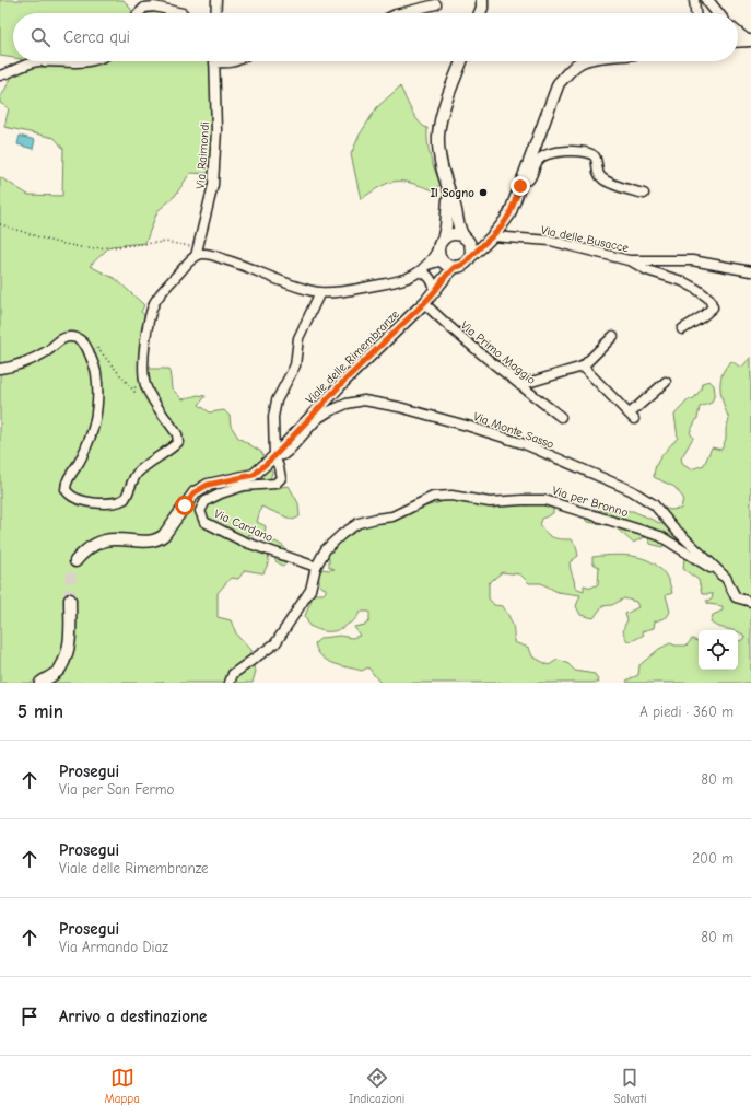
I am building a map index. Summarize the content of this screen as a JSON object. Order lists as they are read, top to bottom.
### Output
{
  "streets": {
    "main road": ["Viale delle Rimembranze"],
    "street": [
      "Via Raimondi",
      "Via delle Busacce",
      "Via Primo Maggio",
      "Via Monte Sasso",
      "Via per Bronno",
      "Via Cardano"
    ]
  },
  "crossings": [
    ["Via Primo Maggio", "Viale delle Rimembranze"],
    ["Viale delle Rimembranze", "Via Monte Sasso"],
    ["Viale delle Rimembranze", "Via Cardano"],
    ["Via Monte Sasso", "Via per Bronno"],
    ["Via Monte Sasso", "Via Cardano"],
    ["Via per Bronno", "Via Cardano"]
  ],
  "places": ["Il Sogno"],
  "page": {
    "search": "Cerca qui",
    "heading": ["5 min", "A piedi · 360 m"],
    "list": [
      ["Prosegui", "Via per San Fermo", "80 m"],
      ["Prosegui", "Viale delle Rimembranze", "200 m"],
      ["Prosegui", "Via Armando Diaz", "80 m"],
      "Arrivo a destinazione"
    ],
    "nav": ["Mappa", "Indicazioni", "Salvati"]
  }
}
